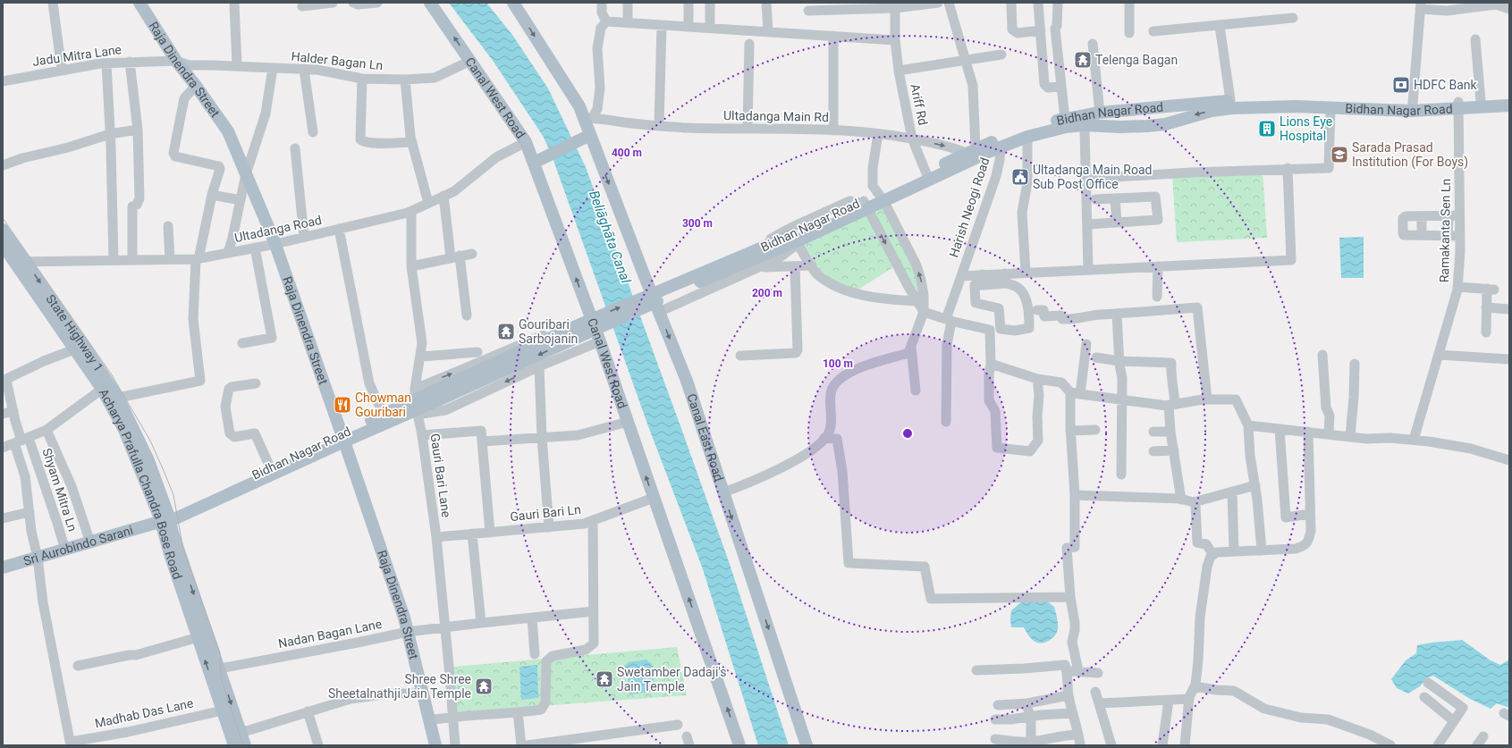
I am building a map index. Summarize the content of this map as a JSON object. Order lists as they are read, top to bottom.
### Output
{
  "streets": {
    "main road": [
      "Raja Dinendra Street",
      "Canal West Road",
      "Bidhan Nagar Road",
      "State Highway 1",
      "Canal East Road",
      "Acharya Prafulla Chandra Bose Road",
      "Sri Aurobindo Sarani"
    ],
    "street": [
      "Jadu Mitra Lane",
      "Halder Bagan Ln",
      "Ariff Rd",
      "Ultadanga Main Rd",
      "Harish Neogi Road",
      "Ultadanga Road",
      "Ramakanta Sen Ln",
      "Gauri Bari Lane",
      "Shyam Mitra Ln",
      "Gauri Bari Ln",
      "Nadan Bagan Lane",
      "Madhab Das Lane"
    ]
  },
  "crossings": [
    ["Jadu Mitra Lane", "Halder Bagan Ln"],
    ["Jadu Mitra Lane", "Raja Dinendra Street"],
    ["Halder Bagan Ln", "Raja Dinendra Street"],
    ["Halder Bagan Ln", "Canal West Road"],
    ["Raja Dinendra Street", "Bidhan Nagar Road"],
    ["Raja Dinendra Street", "Ultadanga Road"],
    ["Raja Dinendra Street", "Nadan Bagan Lane"],
    ["Canal West Road", "Ultadanga Road"],
    ["Canal West Road", "Gauri Bari Ln"],
    ["Ariff Rd", "Bidhan Nagar Road"],
    ["Ariff Rd", "Ultadanga Main Rd"],
    ["Bidhan Nagar Road", "Ultadanga Main Rd"],
    ["Bidhan Nagar Road", "Harish Neogi Road"],
    ["Bidhan Nagar Road", "Ramakanta Sen Ln"],
    ["Bidhan Nagar Road", "State Highway 1"],
    ["Bidhan Nagar Road", "Gauri Bari Lane"],
    ["Bidhan Nagar Road", "Acharya Prafulla Chandra Bose Road"],
    ["Bidhan Nagar Road", "Sri Aurobindo Sarani"],
    ["Ultadanga Main Rd", "Canal East Road"],
    ["Ultadanga Road", "State Highway 1"],
    ["Ultadanga Road", "Gauri Bari Lane"],
    ["Ultadanga Road", "Acharya Prafulla Chandra Bose Road"],
    ["State Highway 1", "Acharya Prafulla Chandra Bose Road"],
    ["State Highway 1", "Sri Aurobindo Sarani"],
    ["Gauri Bari Lane", "Gauri Bari Ln"],
    ["Gauri Bari Lane", "Nadan Bagan Lane"],
    ["Acharya Prafulla Chandra Bose Road", "Sri Aurobindo Sarani"],
    ["Acharya Prafulla Chandra Bose Road", "Nadan Bagan Lane"],
    ["Acharya Prafulla Chandra Bose Road", "Madhab Das Lane"],
    ["Shyam Mitra Ln", "Sri Aurobindo Sarani"]
  ],
  "one_way": ["Canal West Road", "State Highway 1", "Canal East Road"],
  "water": ["Beliāghāta Canal"],
  "places": {
    "temple": [
      "Telenga Bagan",
      "Gouribari Sarbojanin",
      "Swetamber Dadaji's Jain Temple",
      "Shree Shree Sheetalnathji Jain Temple"
    ],
    "bank": ["HDFC Bank"],
    "building": ["Lions Eye Hospital"],
    "school or university": ["Sarada Prasad Institution (For Boys)"],
    "public building": ["Ultadanga Main Road Sub Post Office"],
    "restaurant": ["Chowman Gouribari"]
  },
  "rings": [
    "400 m",
    "300 m",
    "200 m",
    "100 m"
  ]
}
